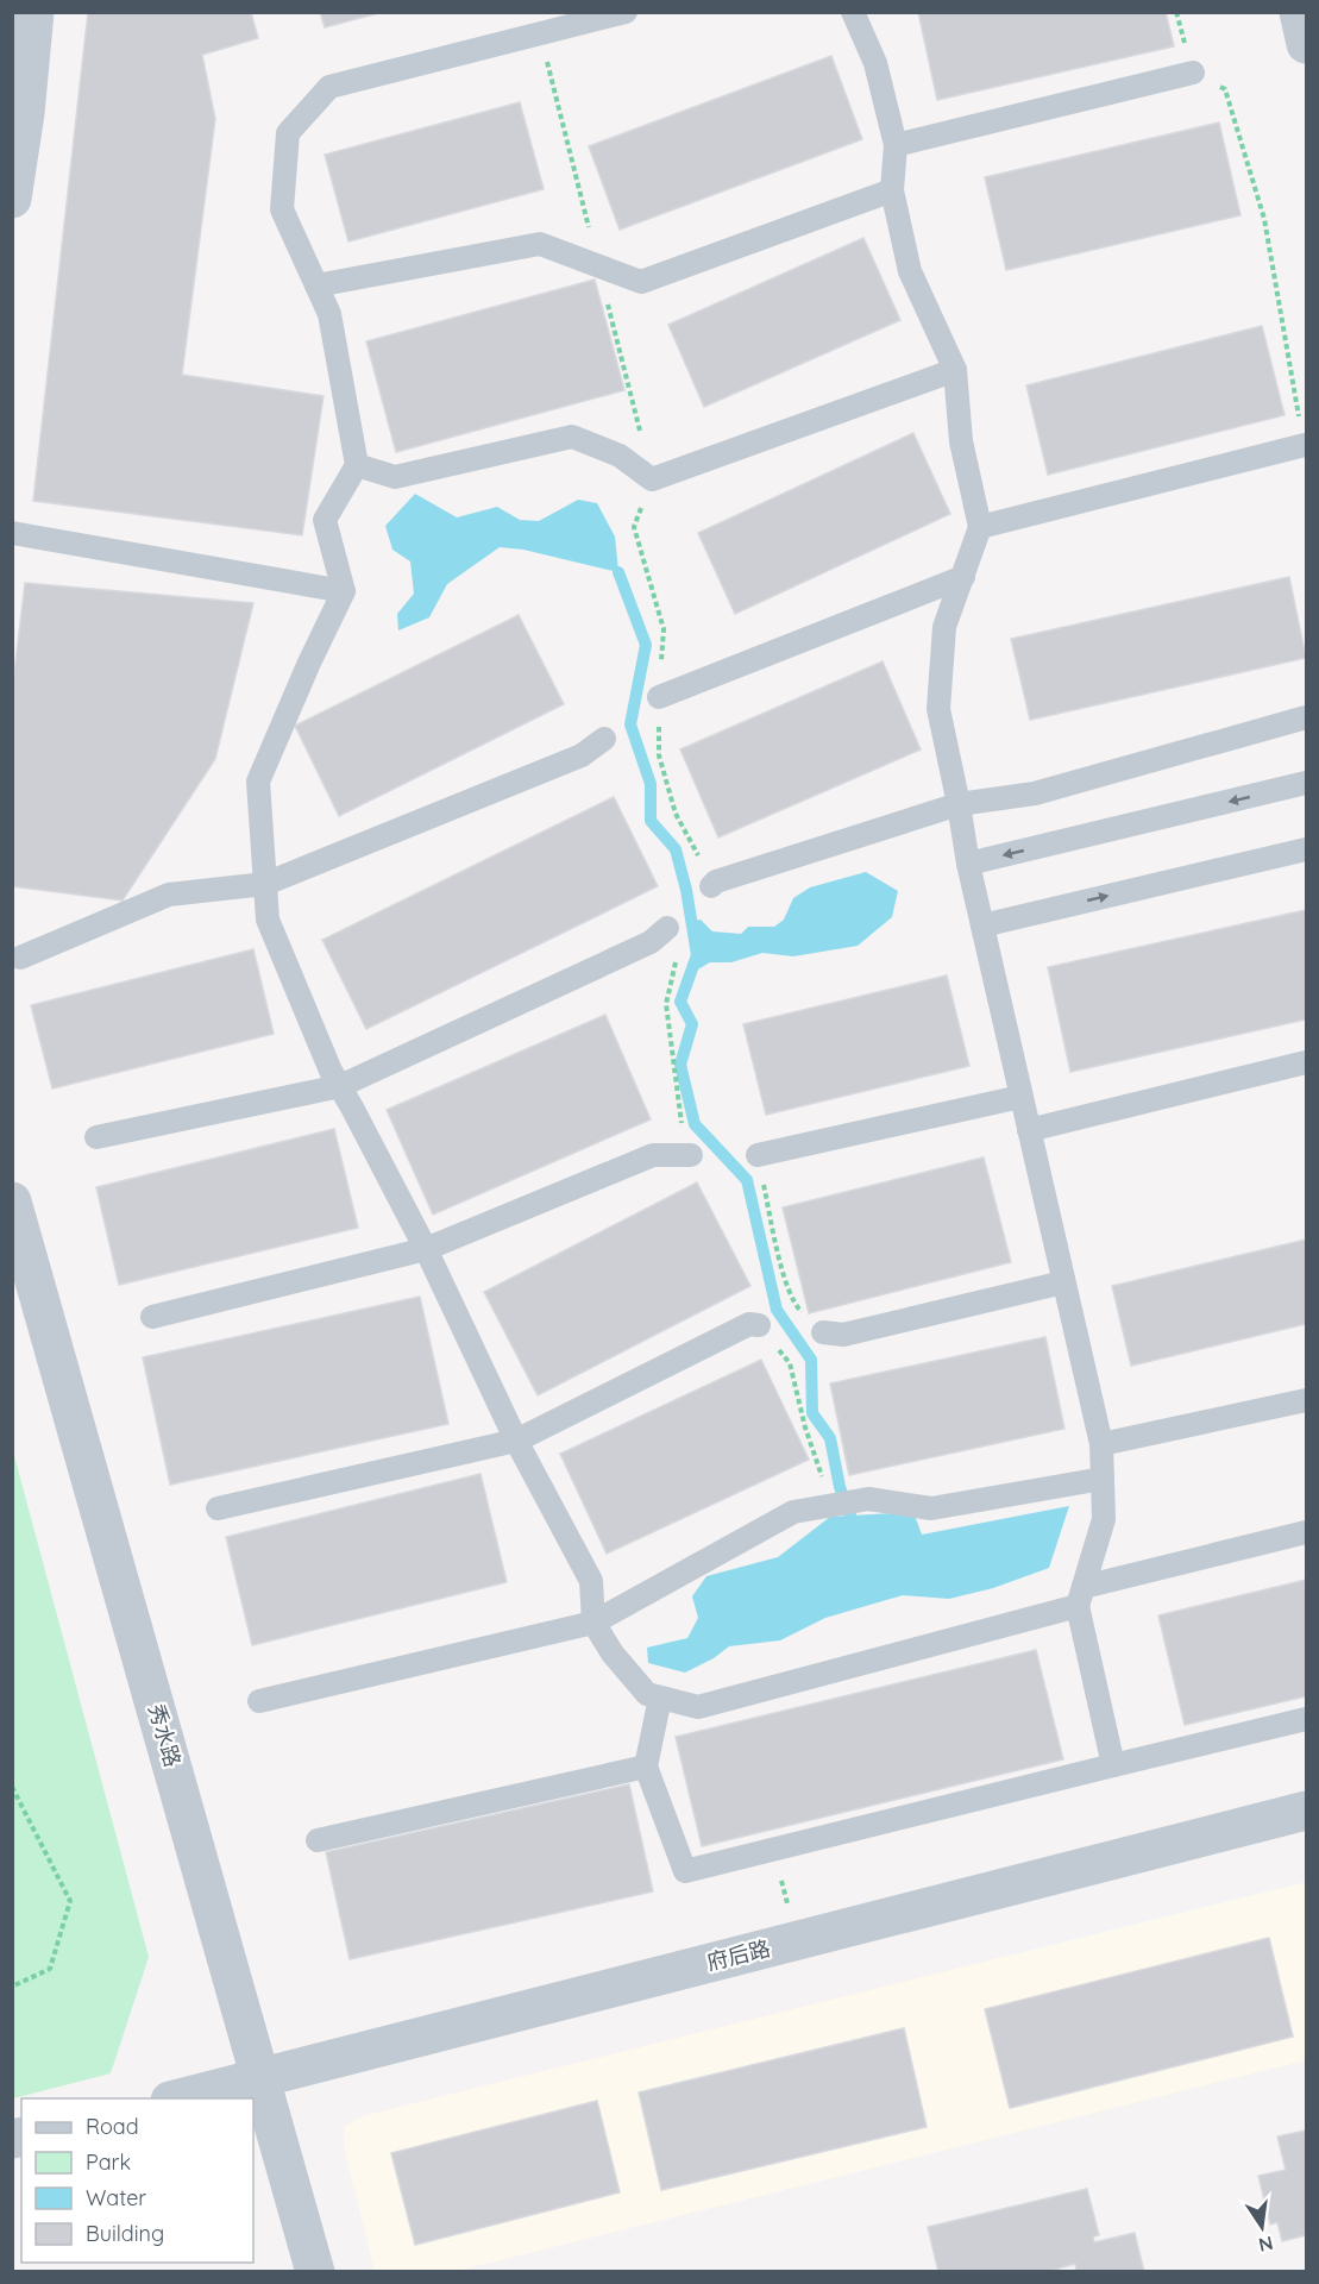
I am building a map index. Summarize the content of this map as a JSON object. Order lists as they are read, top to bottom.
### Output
{
  "streets": {
    "street": ["秀水路", "府后路"]
  },
  "crossings": [
    ["秀水路", "府后路"]
  ],
  "legend": [
    "Road",
    "Park",
    "Water",
    "Building"
  ],
  "north": "bottom"
}
